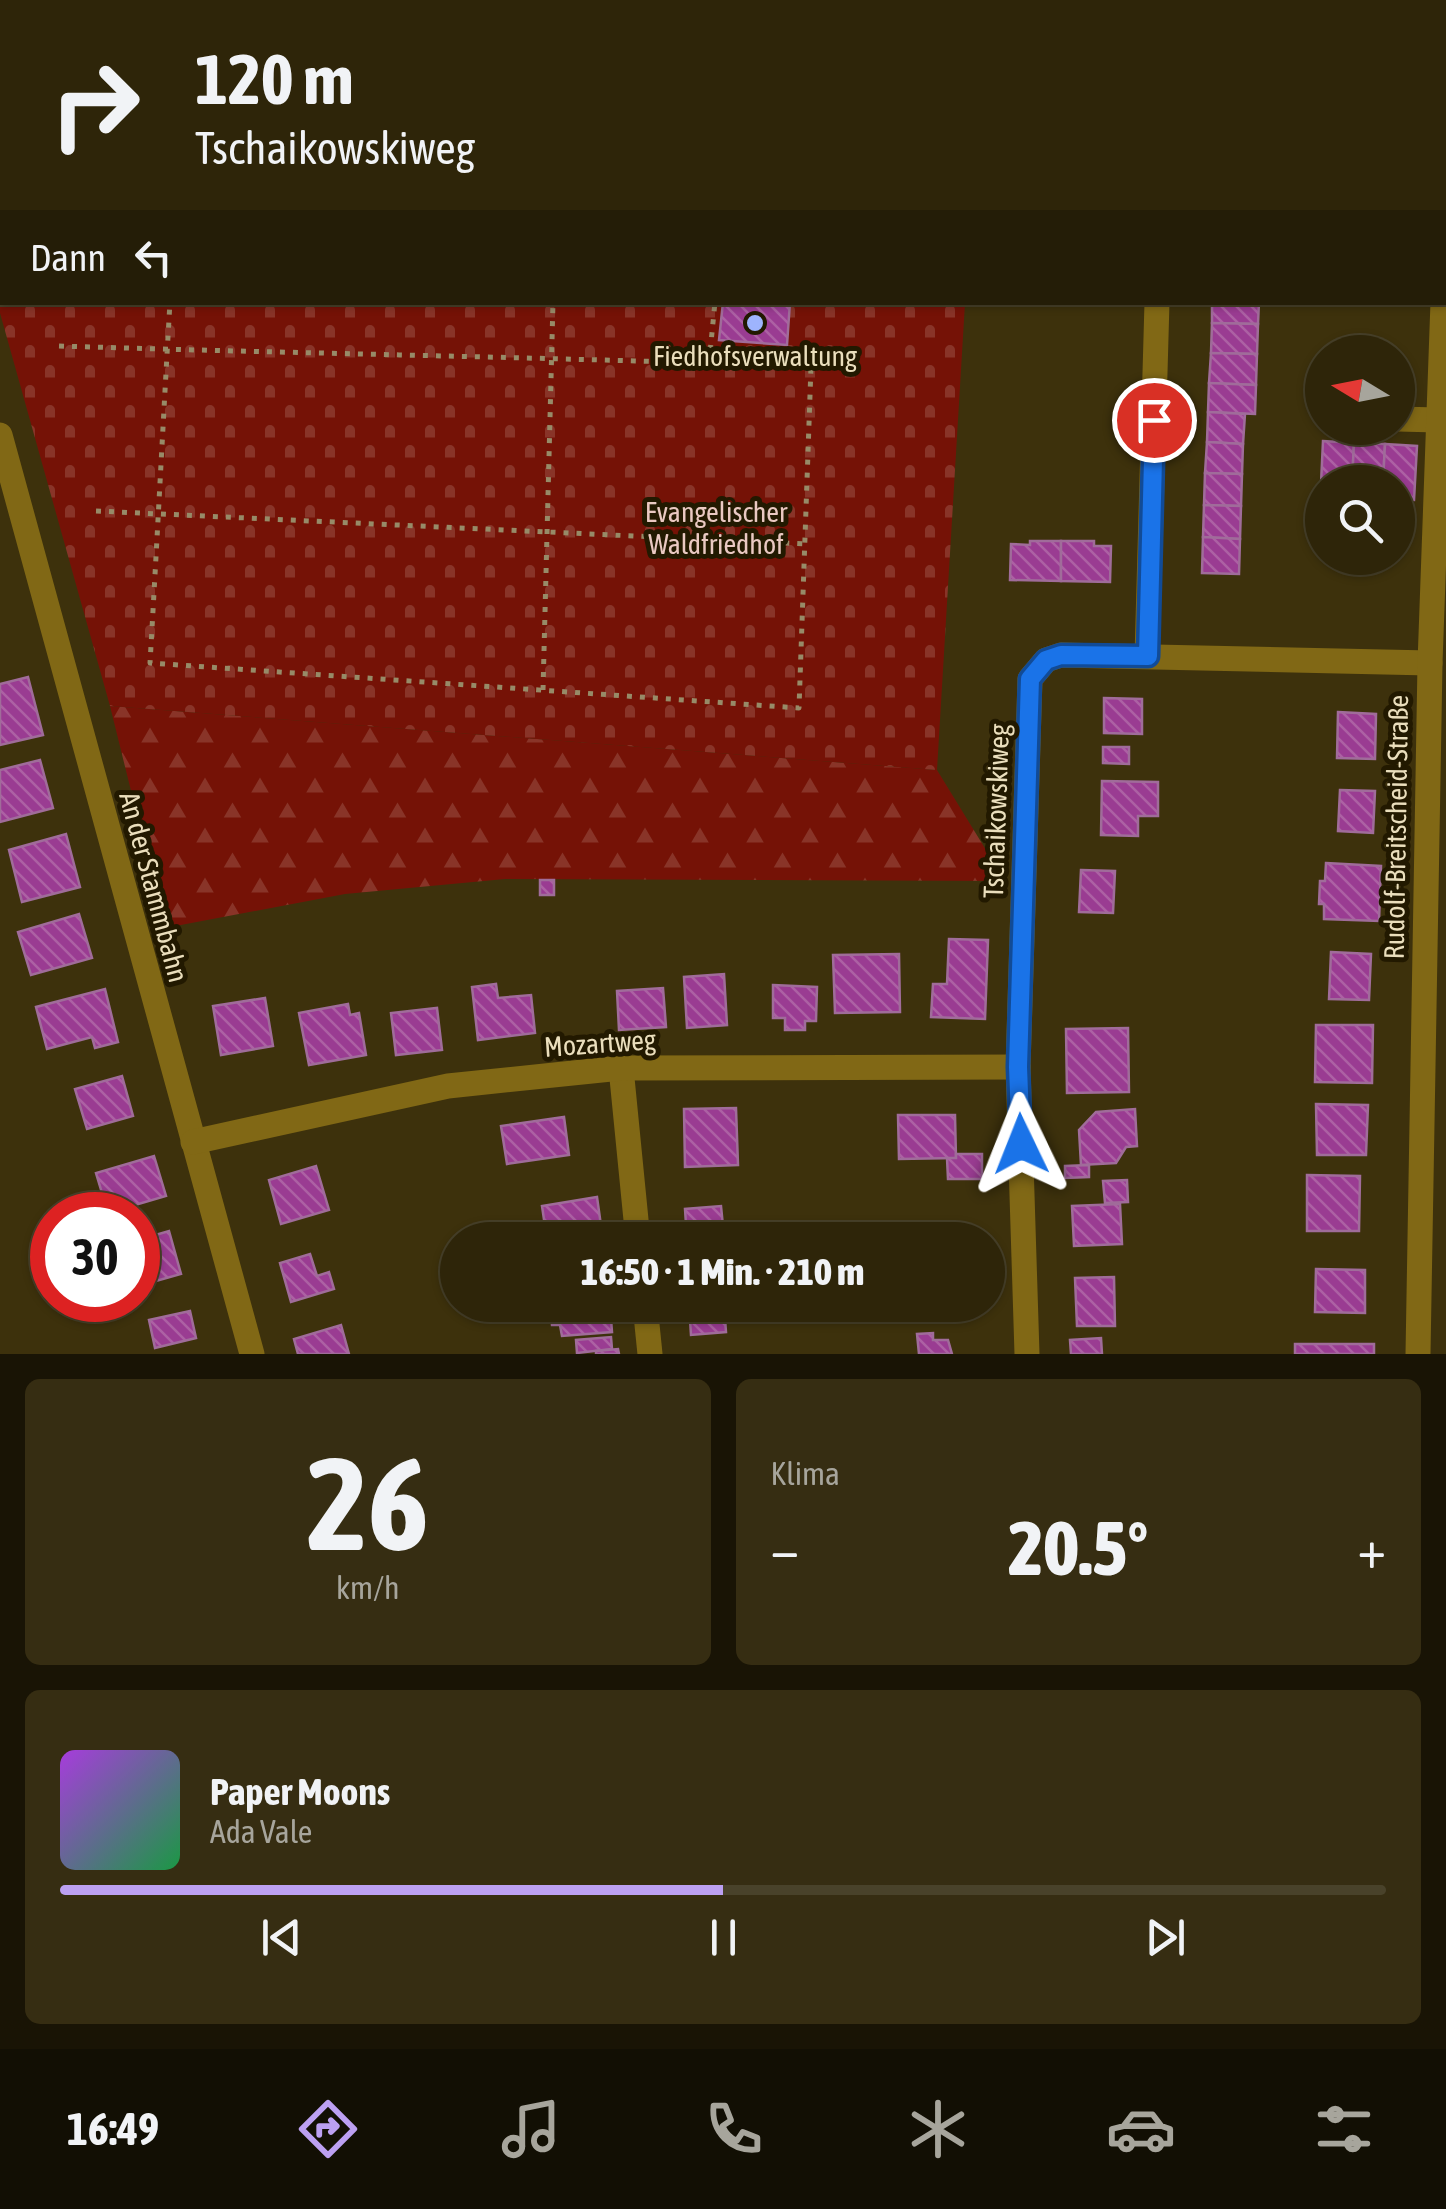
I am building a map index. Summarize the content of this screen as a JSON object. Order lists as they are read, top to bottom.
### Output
{
  "streets": {
    "street": [
      "Tschaikowskiweg",
      "Rudolf-Breitscheid-Straße",
      "An der Stammbahn",
      "Mozartweg"
    ]
  },
  "crossings": [
    ["Tschaikowskiweg", "Rudolf-Breitscheid-Straße"],
    ["Tschaikowskiweg", "Mozartweg"],
    ["An der Stammbahn", "Mozartweg"]
  ],
  "parks": ["Evangelischer Waldfriedhof"],
  "places": ["Fiedhofsverwaltung"],
  "north": "left",
  "page": {
    "turn": ["120 m", "Tschaikowskiweg"],
    "then": "Dann",
    "limit": "30",
    "trip": "16:50 · 1 Min. · 210 m",
    "tile": [
      ["26", "km/h"],
      "Klima"
    ],
    "heat": ["−", "20.5°", "+"],
    "song": ["Paper Moons", "Ada Vale"],
    "tabs": "16:49"
  }
}
